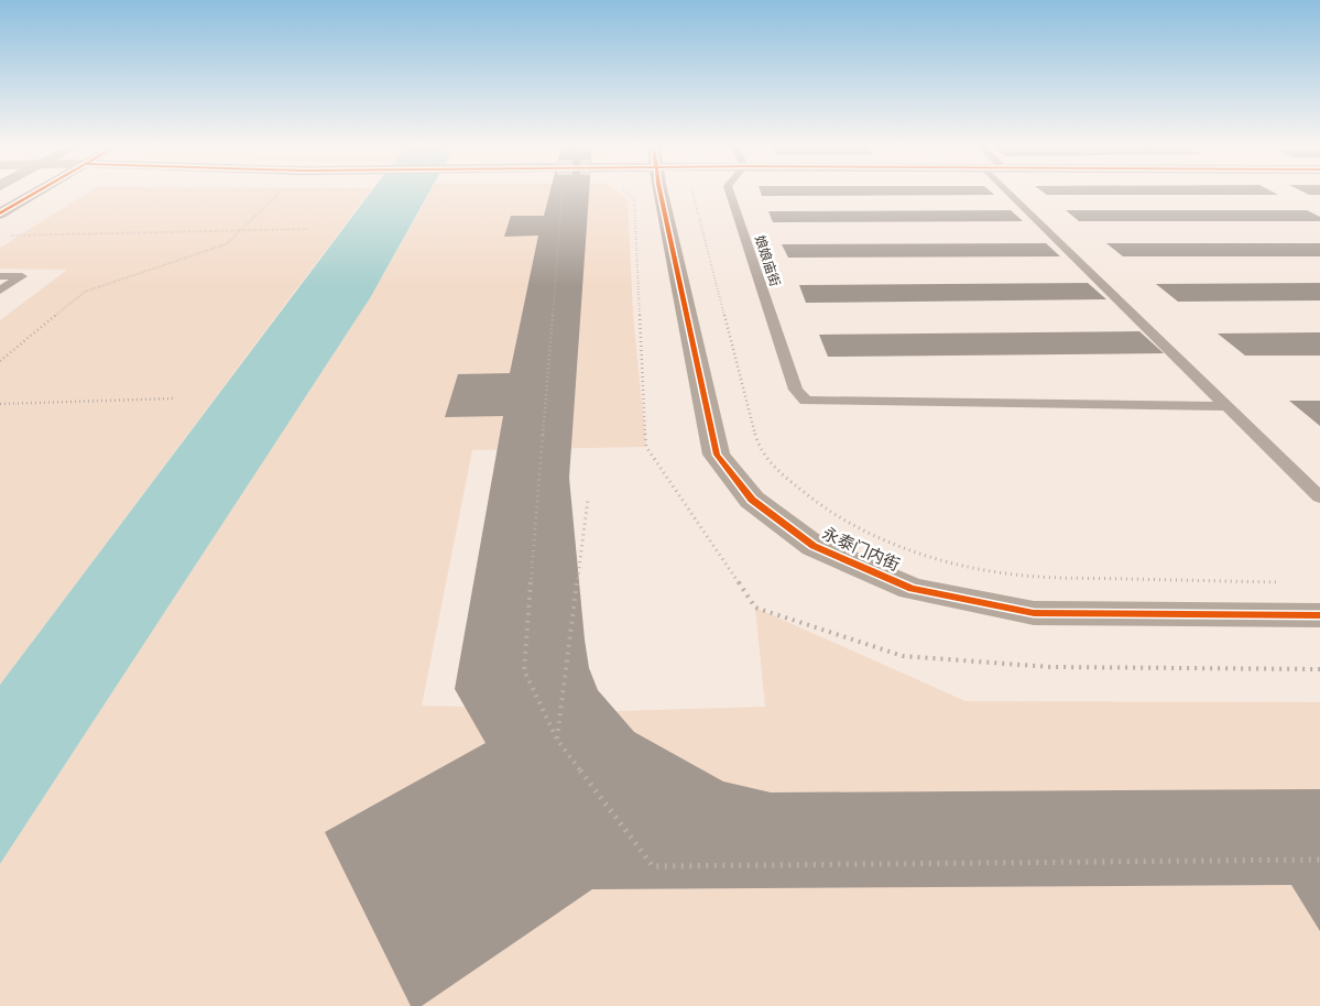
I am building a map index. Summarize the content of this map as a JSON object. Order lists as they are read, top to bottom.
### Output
{
  "streets": {
    "main road": ["永泰门内街"],
    "lane": ["娘娘庙街"]
  }
}
